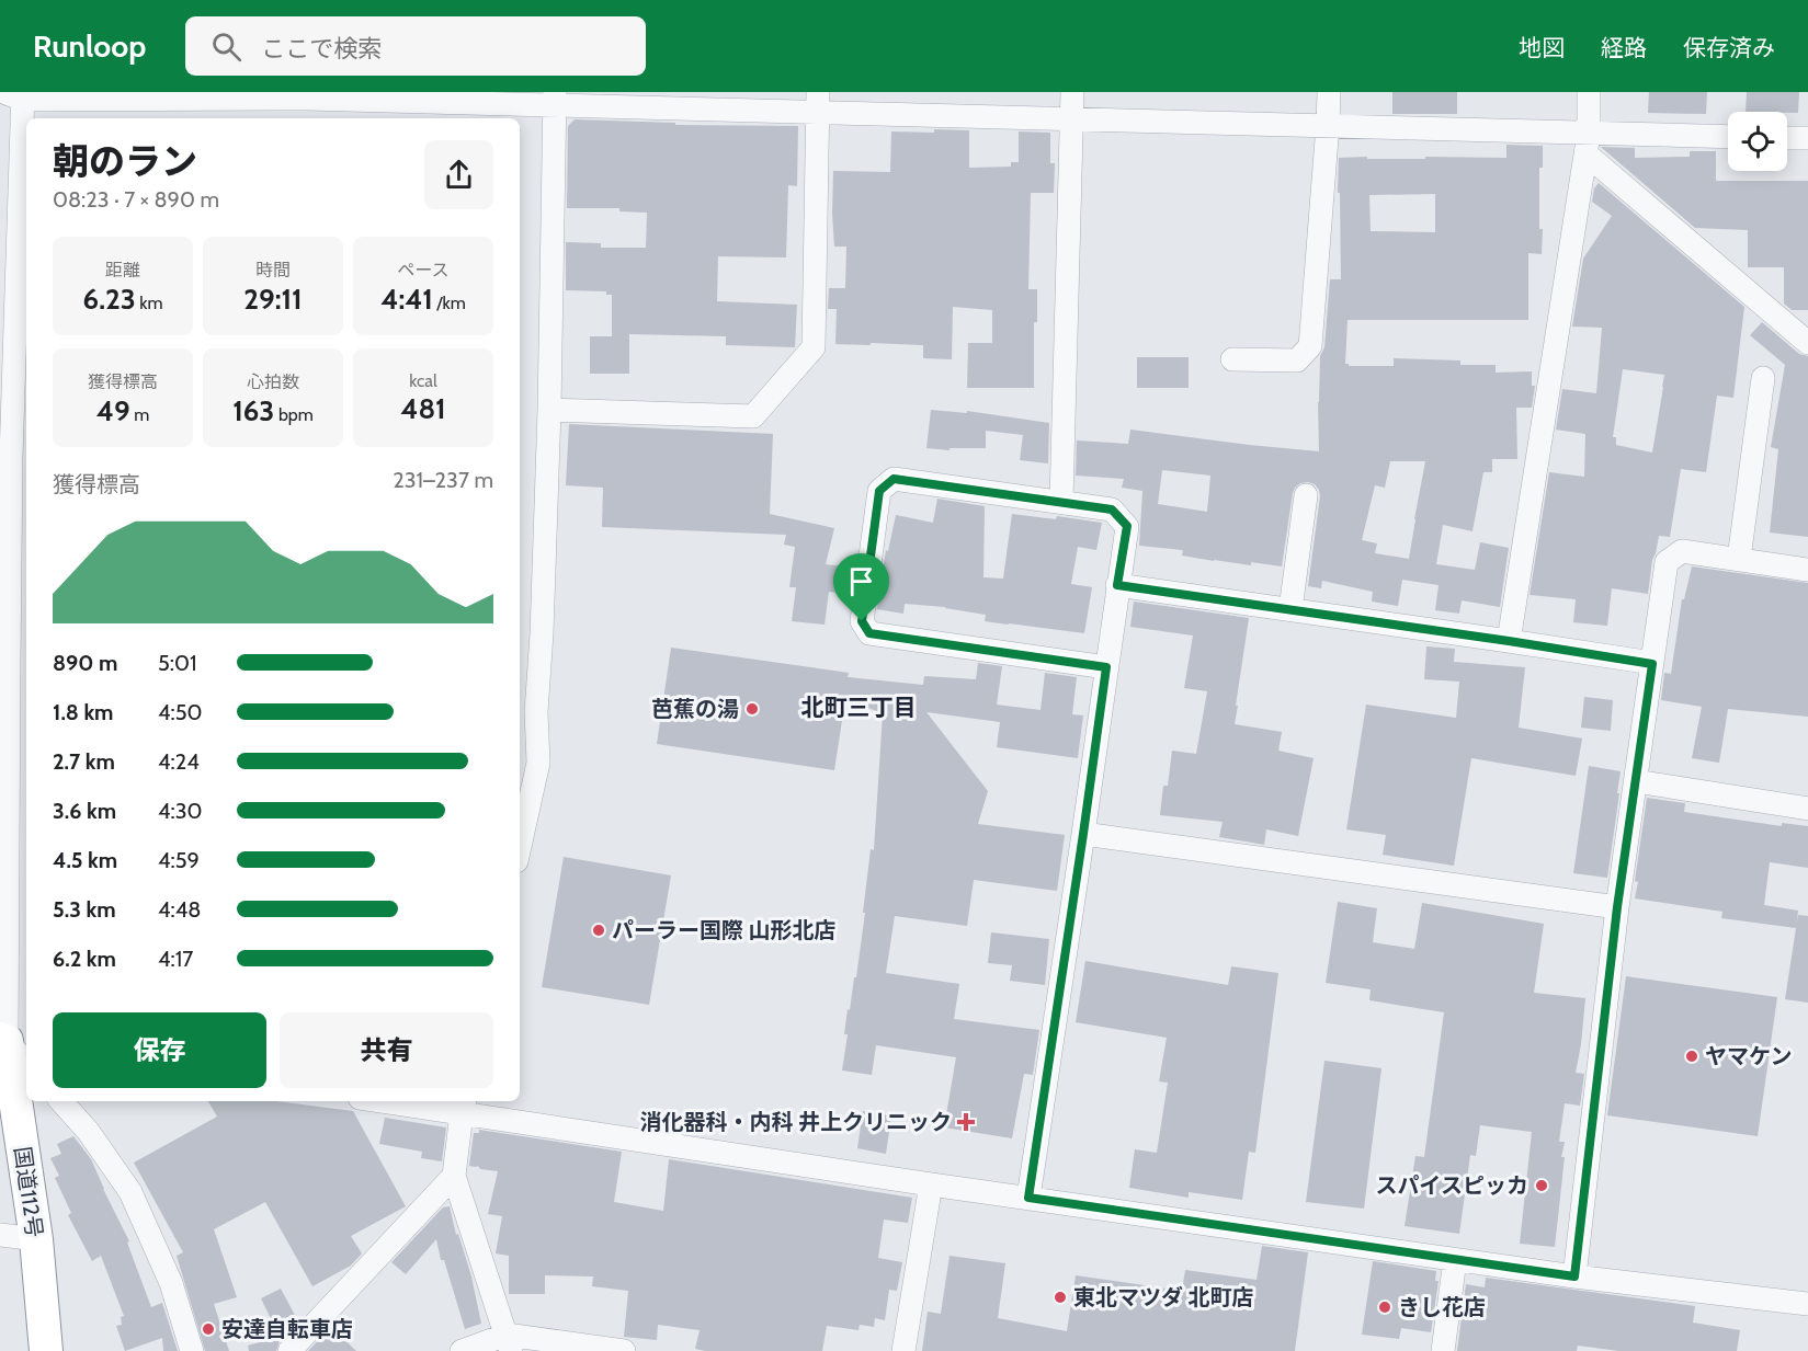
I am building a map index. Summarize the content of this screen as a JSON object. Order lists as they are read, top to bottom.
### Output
{
  "streets": {
    "highway": ["国道112号"]
  },
  "districts": ["北町三丁目"],
  "places": {
    "other": [
      "芭蕉の湯",
      "パーラー国際 山形北店",
      "ヤマケン",
      "スパイスピッカ",
      "東北マツダ 北町店",
      "きし花店",
      "安達自転車店"
    ],
    "health": ["消化器科・内科 井上クリニック"]
  },
  "page": {
    "header": "Runloop",
    "search": "ここで検索",
    "nav": ["地図", "経路", "保存済み"],
    "heading": ["朝のラン", "08:23 · 7 × 890 m"],
    "stats": [
      ["距離", "6.23 km"],
      ["時間", "29:11"],
      ["ペース", "4:41 /km"],
      ["獲得標高", "49 m"],
      ["心拍数", "163 bpm"],
      ["kcal", "481"]
    ],
    "chart": ["獲得標高", "231–237 m"],
    "list": [
      {
        "name": "890 m",
        "note": "5:01"
      },
      {
        "name": "1.8 km",
        "note": "4:50"
      },
      {
        "name": "2.7 km",
        "note": "4:24"
      },
      {
        "name": "3.6 km",
        "note": "4:30"
      },
      {
        "name": "4.5 km",
        "note": "4:59"
      },
      {
        "name": "5.3 km",
        "note": "4:48"
      },
      {
        "name": "6.2 km",
        "note": "4:17"
      }
    ],
    "buttons": ["保存", "共有"]
  }
}
